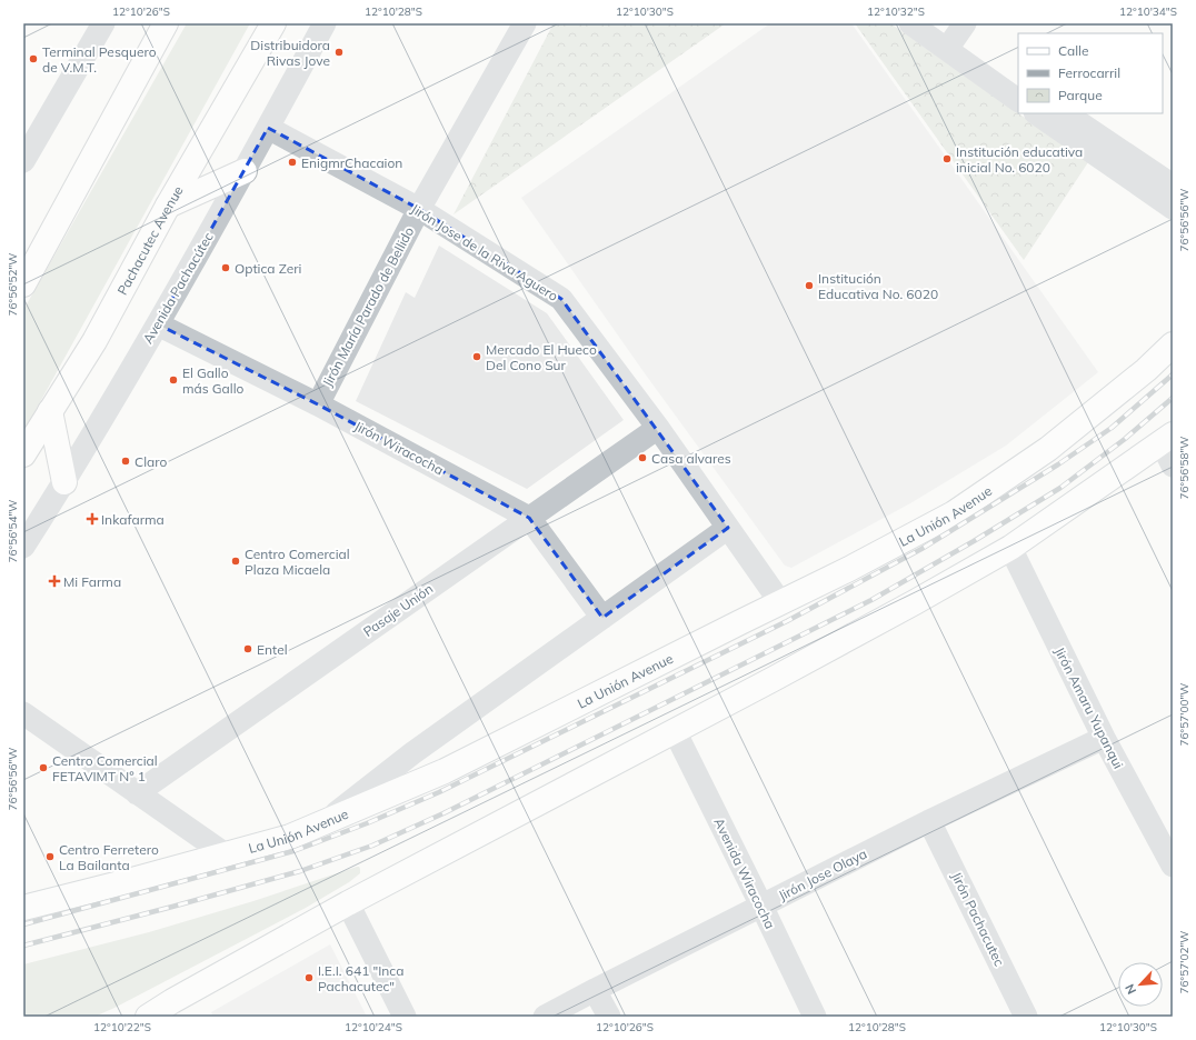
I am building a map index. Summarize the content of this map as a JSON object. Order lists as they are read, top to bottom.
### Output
{
  "streets": {
    "street": [
      "Pachacutec Avenue",
      "Jirón Jose de la Riva Aguero",
      "Avenida Pachacútec",
      "Jirón María Parado de Bellido",
      "Jirón Wiracocha",
      "La Unión Avenue",
      "Pasaje Unión",
      "Jirón Amaru Yupanqui",
      "Avenida Wiracocha",
      "Jirón Jose Olaya",
      "Jirón Pachacutec"
    ]
  },
  "crossings": [
    ["Jirón Jose de la Riva Aguero", "Avenida Pachacútec"],
    ["Jirón Jose de la Riva Aguero", "Jirón María Parado de Bellido"],
    ["Jirón Jose de la Riva Aguero", "La Unión Avenue"],
    ["Jirón Jose de la Riva Aguero", "Pasaje Unión"],
    ["Avenida Pachacútec", "Jirón Wiracocha"],
    ["Jirón María Parado de Bellido", "Jirón Wiracocha"],
    ["Jirón Wiracocha", "Pasaje Unión"],
    ["Jirón Amaru Yupanqui", "Jirón Jose Olaya"],
    ["Avenida Wiracocha", "Jirón Jose Olaya"],
    ["Jirón Jose Olaya", "Jirón Pachacutec"]
  ],
  "places": {
    "other": [
      "Distribuidora Rivas Jove",
      "Terminal Pesquero de V.M.T.",
      "Institución educativa inicial No. 6020",
      "EnigmrChacaion",
      "Optica Zeri",
      "Institución Educativa No. 6020",
      "Mercado El Hueco Del Cono Sur",
      "El Gallo más Gallo",
      "Casa alvares",
      "Claro",
      "Centro Comercial Plaza Micaela",
      "Entel",
      "Centro Comercial FETAVIMT N° 1",
      "Centro Ferretero La Bailanta",
      "I.E.I. 641 \"Inca Pachacutec\""
    ],
    "health": ["Inkafarma", "Mi Farma"]
  },
  "legend": ["Calle", "Ferrocarril", "Parque"],
  "north": "bottom left",
  "coordinates": [
    "12°10'26\"S",
    "12°10'28\"S",
    "12°10'30\"S",
    "12°10'32\"S",
    "12°10'34\"S",
    "76°56'56\"W",
    "76°56'52\"W",
    "76°56'58\"W",
    "76°56'54\"W",
    "76°57'00\"W",
    "76°57'02\"W",
    "12°10'22\"S",
    "12°10'24\"S"
  ]
}
